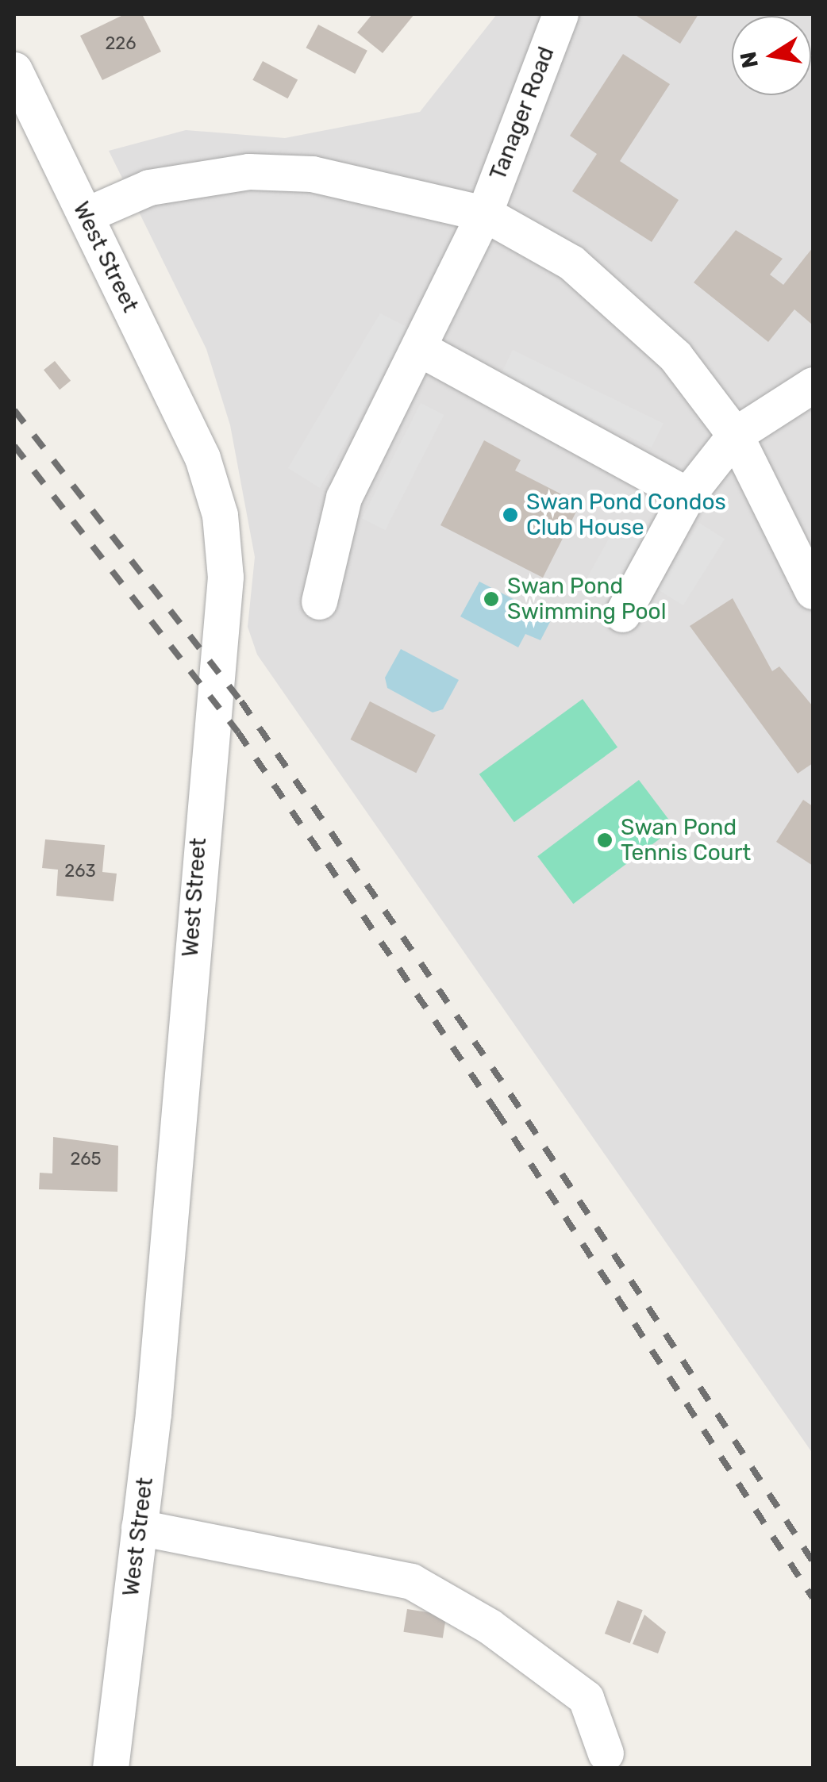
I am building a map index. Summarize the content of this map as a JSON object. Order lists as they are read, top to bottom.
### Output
{
  "streets": {
    "street": ["Tanager Road", "West Street"]
  },
  "places": ["Swan Pond Condos Club House", "Swan Pond Swimming Pool", "Swan Pond Tennis Court"],
  "house_numbers": ["226", "263", "265"],
  "north": "left"
}
